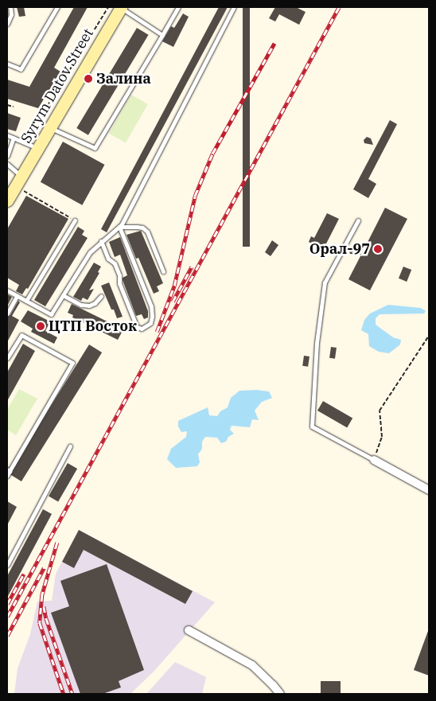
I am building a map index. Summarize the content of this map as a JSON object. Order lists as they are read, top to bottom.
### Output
{
  "streets": {
    "main road": ["Syrym Datov Street"]
  },
  "places": ["Залина", "Орал-97", "ЦТП Восток"]
}
